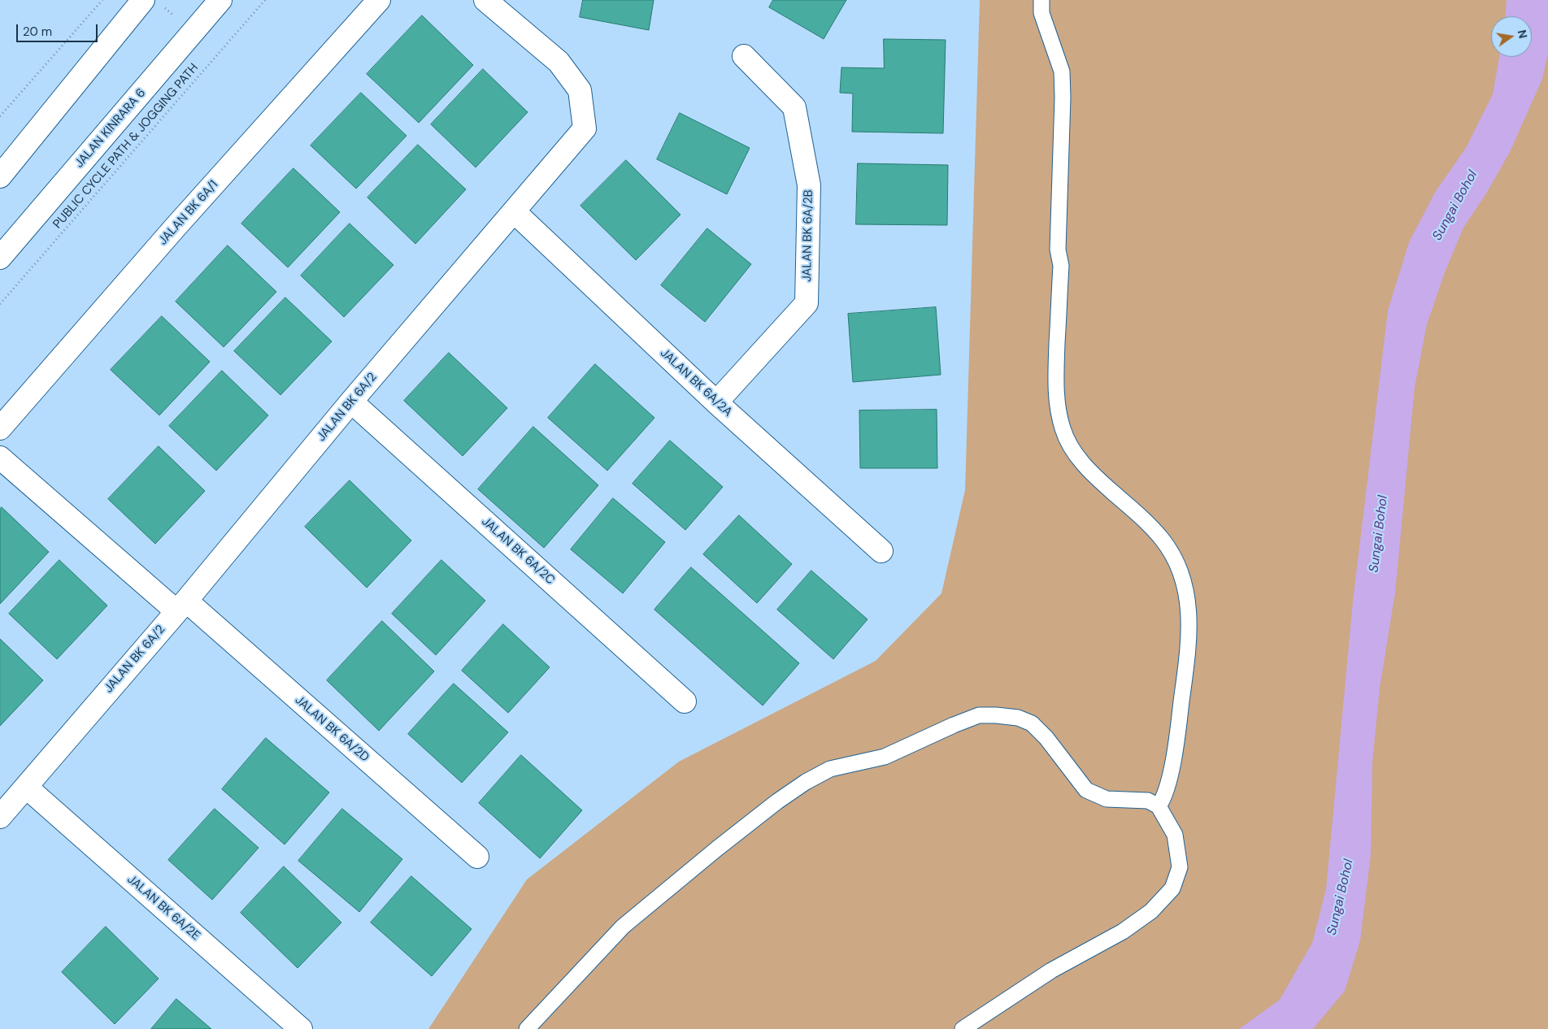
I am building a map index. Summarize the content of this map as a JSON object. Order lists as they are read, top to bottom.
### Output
{
  "streets": {
    "street": [
      "JALAN KINRARA 6",
      "JALAN BK 6A/1",
      "JALAN BK 6A/2B",
      "JALAN BK 6A/2A",
      "JALAN BK 6A/2",
      "JALAN BK 6A/2C",
      "JALAN BK 6A/2D",
      "JALAN BK 6A/2E"
    ],
    "path": ["PUBLIC CYCLE PATH & JOGGING PATH"]
  },
  "crossings": [
    ["JALAN BK 6A/2B", "JALAN BK 6A/2A"],
    ["JALAN BK 6A/2A", "JALAN BK 6A/2"],
    ["JALAN BK 6A/2", "JALAN BK 6A/2C"],
    ["JALAN BK 6A/2", "JALAN BK 6A/2D"],
    ["JALAN BK 6A/2", "JALAN BK 6A/2E"]
  ],
  "water": ["Sungai Bohol"],
  "scale_bar": "20 m",
  "north": "right"
}
